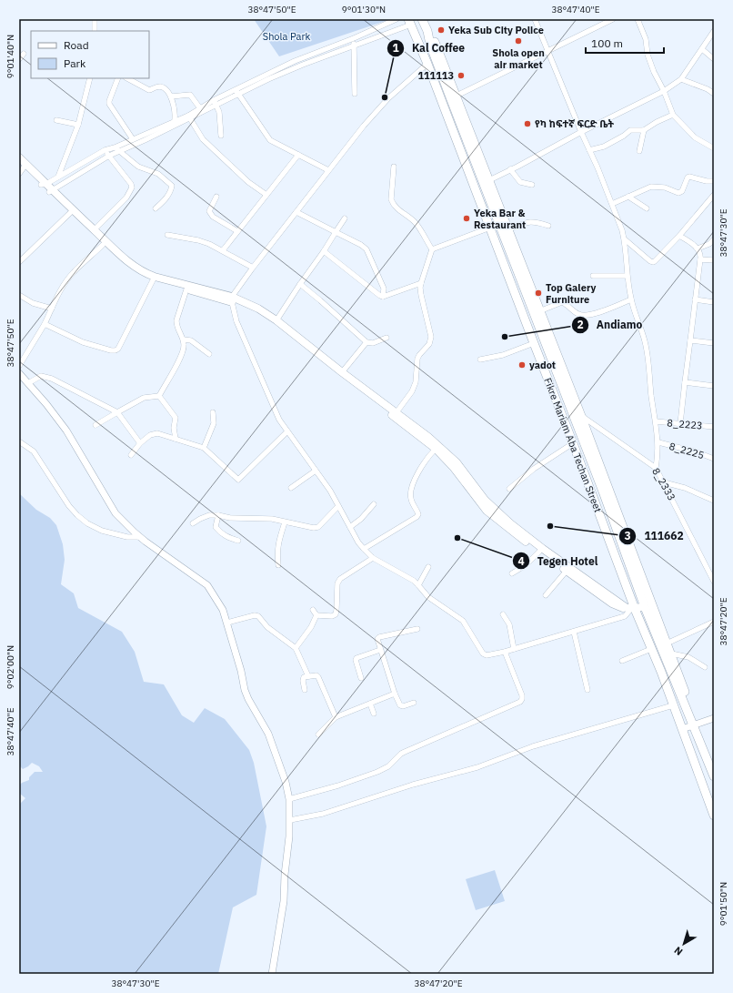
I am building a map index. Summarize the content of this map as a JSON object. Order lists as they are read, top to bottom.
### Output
{
  "streets": {
    "main road": ["Fikre Mariam Aba Techan Street"],
    "street": ["8_2223", "8_2225", "8_2333"]
  },
  "parks": ["Shola Park"],
  "places": [
    "Yeka Sub City Police",
    "Shola open air market",
    "111113",
    "Kal Coffee",
    "የካ ከፍተኛ ፍርድ ቤት",
    "Yeka Bar & Restaurant",
    "Top Galery Furniture",
    "Andiamo",
    "yadot",
    "111662",
    "Tegen Hotel"
  ],
  "legend": ["Road", "Park"],
  "scale_bar": "100 m",
  "north": "bottom left",
  "coordinates": [
    "38°47'50\"E",
    "9°01'30\"N",
    "38°47'40\"E",
    "9°01'40\"N",
    "38°47'30\"E",
    "38°47'20\"E",
    "9°02'00\"N",
    "9°01'50\"N"
  ]
}
